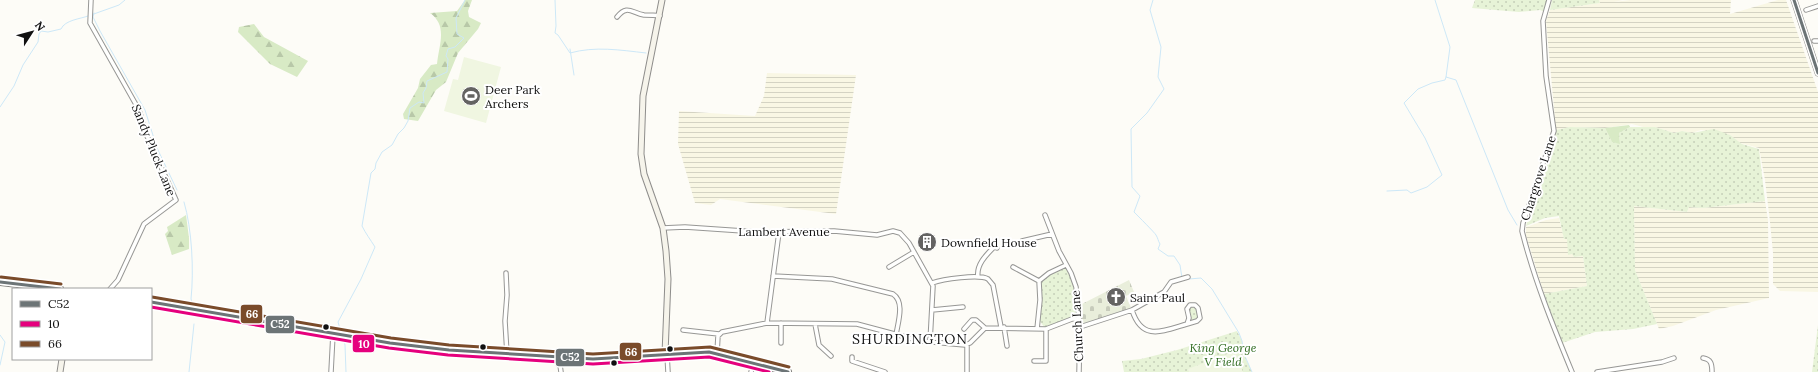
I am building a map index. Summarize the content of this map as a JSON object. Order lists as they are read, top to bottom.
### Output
{
  "streets": {
    "street": [
      "Sandy Pluck Lane",
      "Chargrove Lane",
      "Lambert Avenue",
      "Church Lane"
    ]
  },
  "districts": ["SHURDINGTON"],
  "parks": ["King George V Field"],
  "places": {
    "sports": ["Deer Park Archers"],
    "building": ["Downfield House"],
    "church": ["Saint Paul"]
  },
  "lines": ["transit line C52", "transit line 66", "transit line 10"],
  "legend": ["C52", "10", "66"],
  "north": "top right"
}
